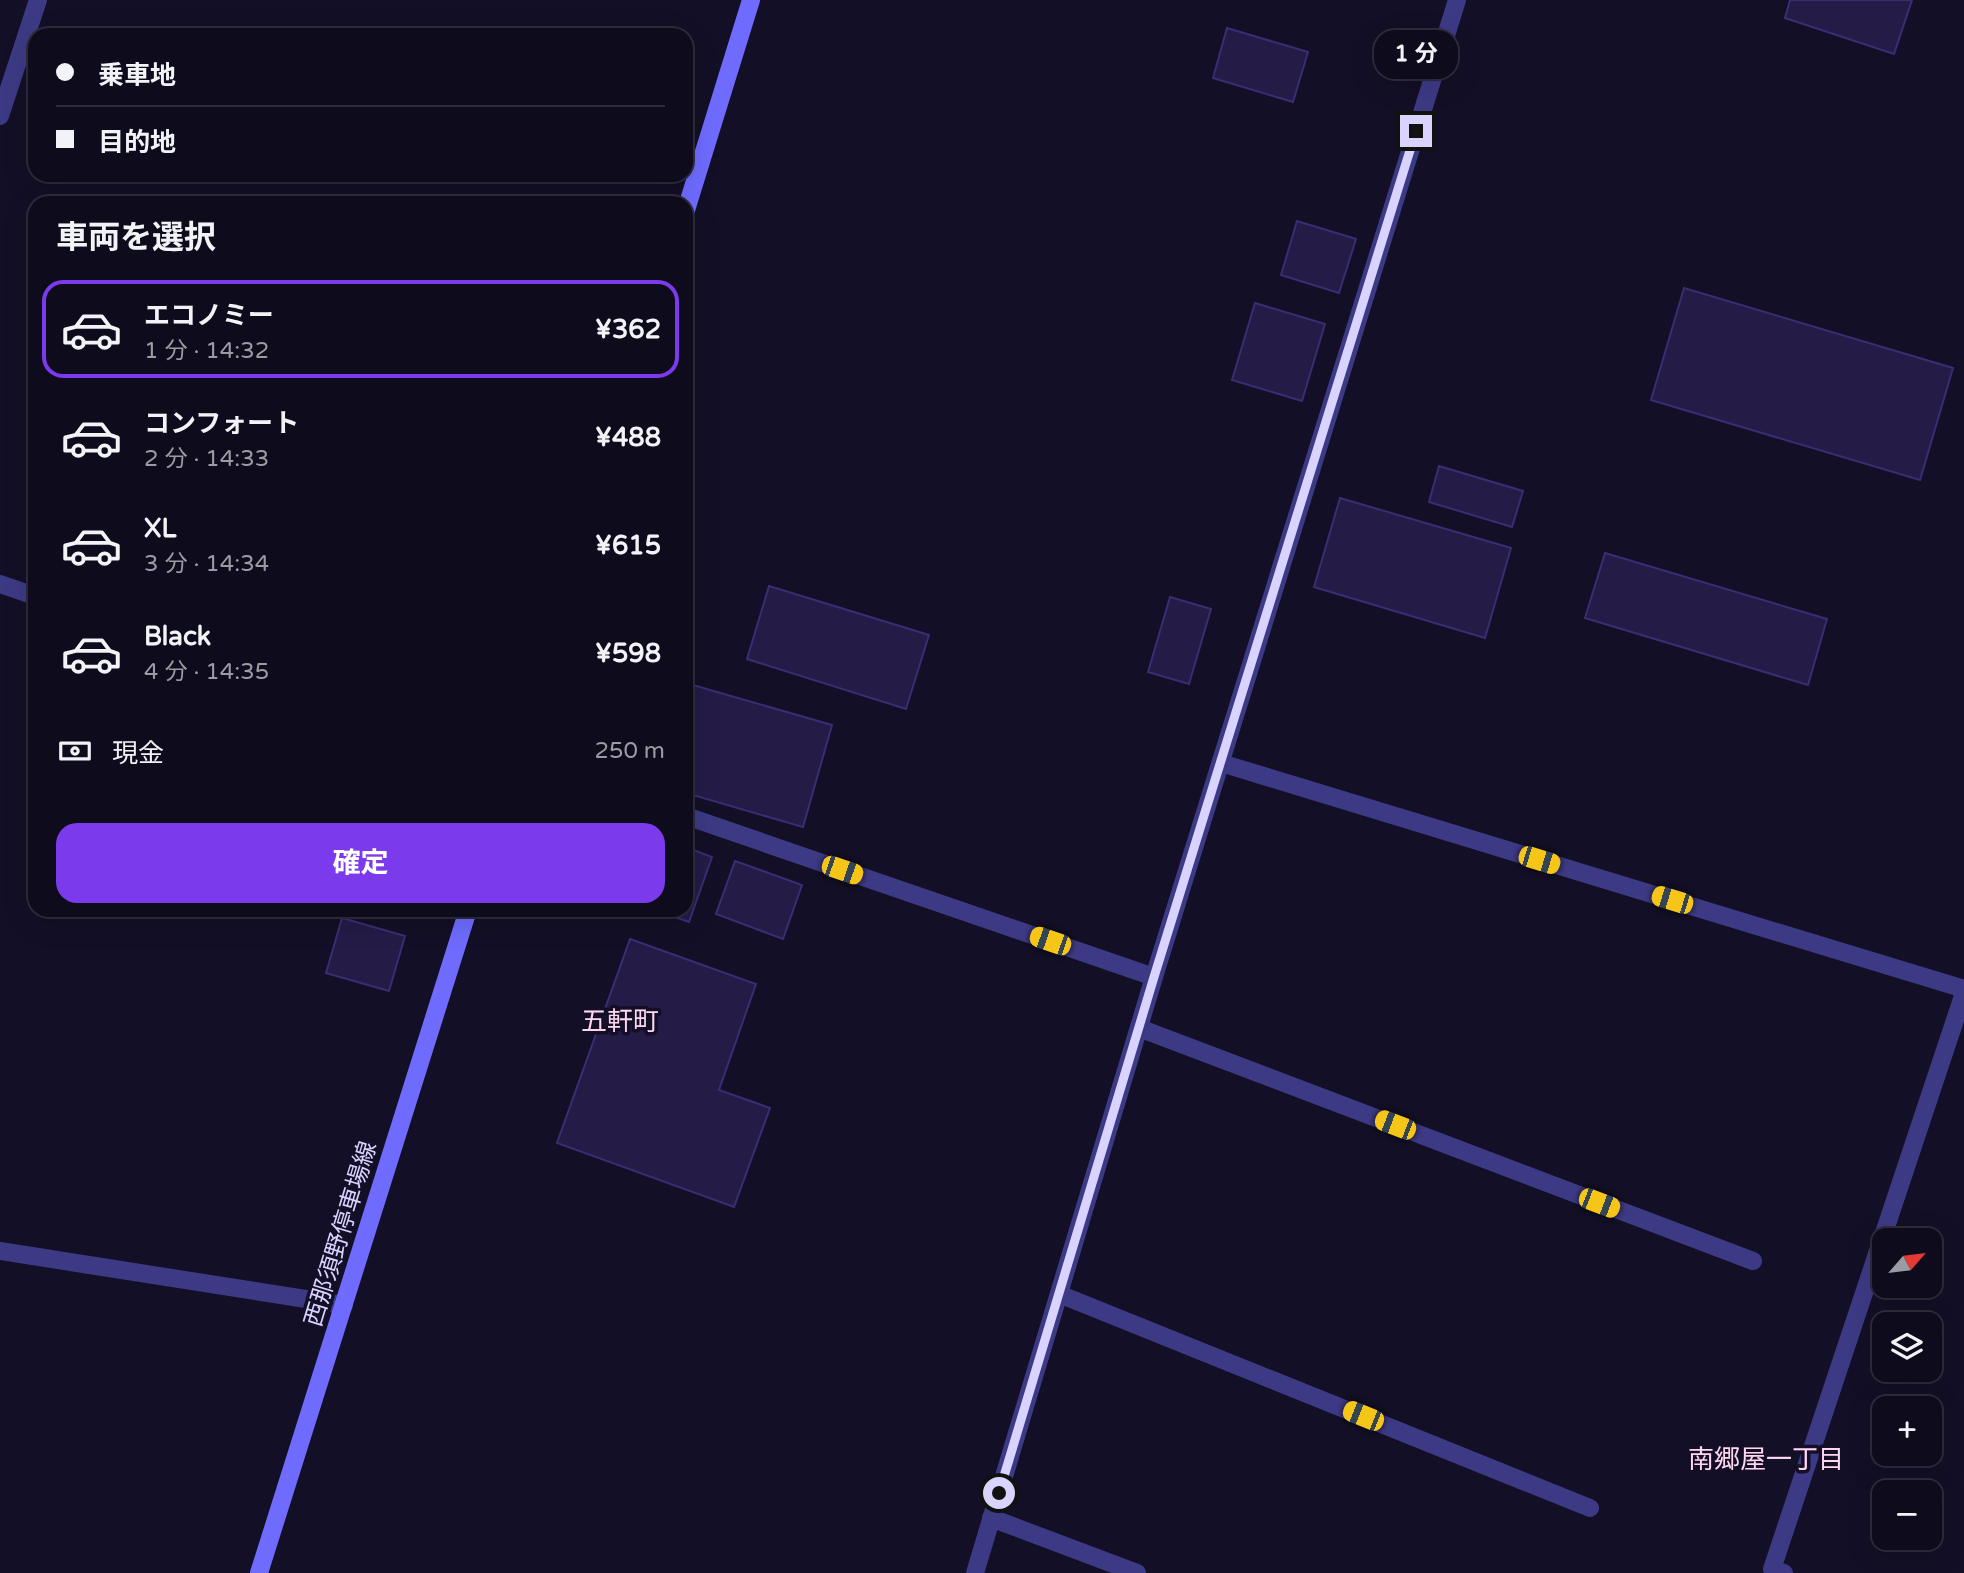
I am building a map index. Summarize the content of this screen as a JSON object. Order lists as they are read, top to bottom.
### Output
{
  "streets": {
    "main road": ["西那須野停車場線"]
  },
  "districts": ["五軒町", "南郷屋一丁目"],
  "north": "top right",
  "page": {
    "banner": ["乗車地", "目的地"],
    "bubble": "1 分",
    "heading": "車両を選択",
    "list": [
      {
        "name": "エコノミー",
        "note": "1 分 · 14:32",
        "value": "¥362"
      },
      {
        "name": "コンフォート",
        "note": "2 分 · 14:33",
        "value": "¥488"
      },
      {
        "name": "XL",
        "note": "3 分 · 14:34",
        "value": "¥615"
      },
      {
        "name": "Black",
        "note": "4 分 · 14:35",
        "value": "¥598"
      }
    ],
    "pay": ["現金", "250 m"],
    "buttons": "確定",
    "map_buttons": ["+", "−"]
  }
}
